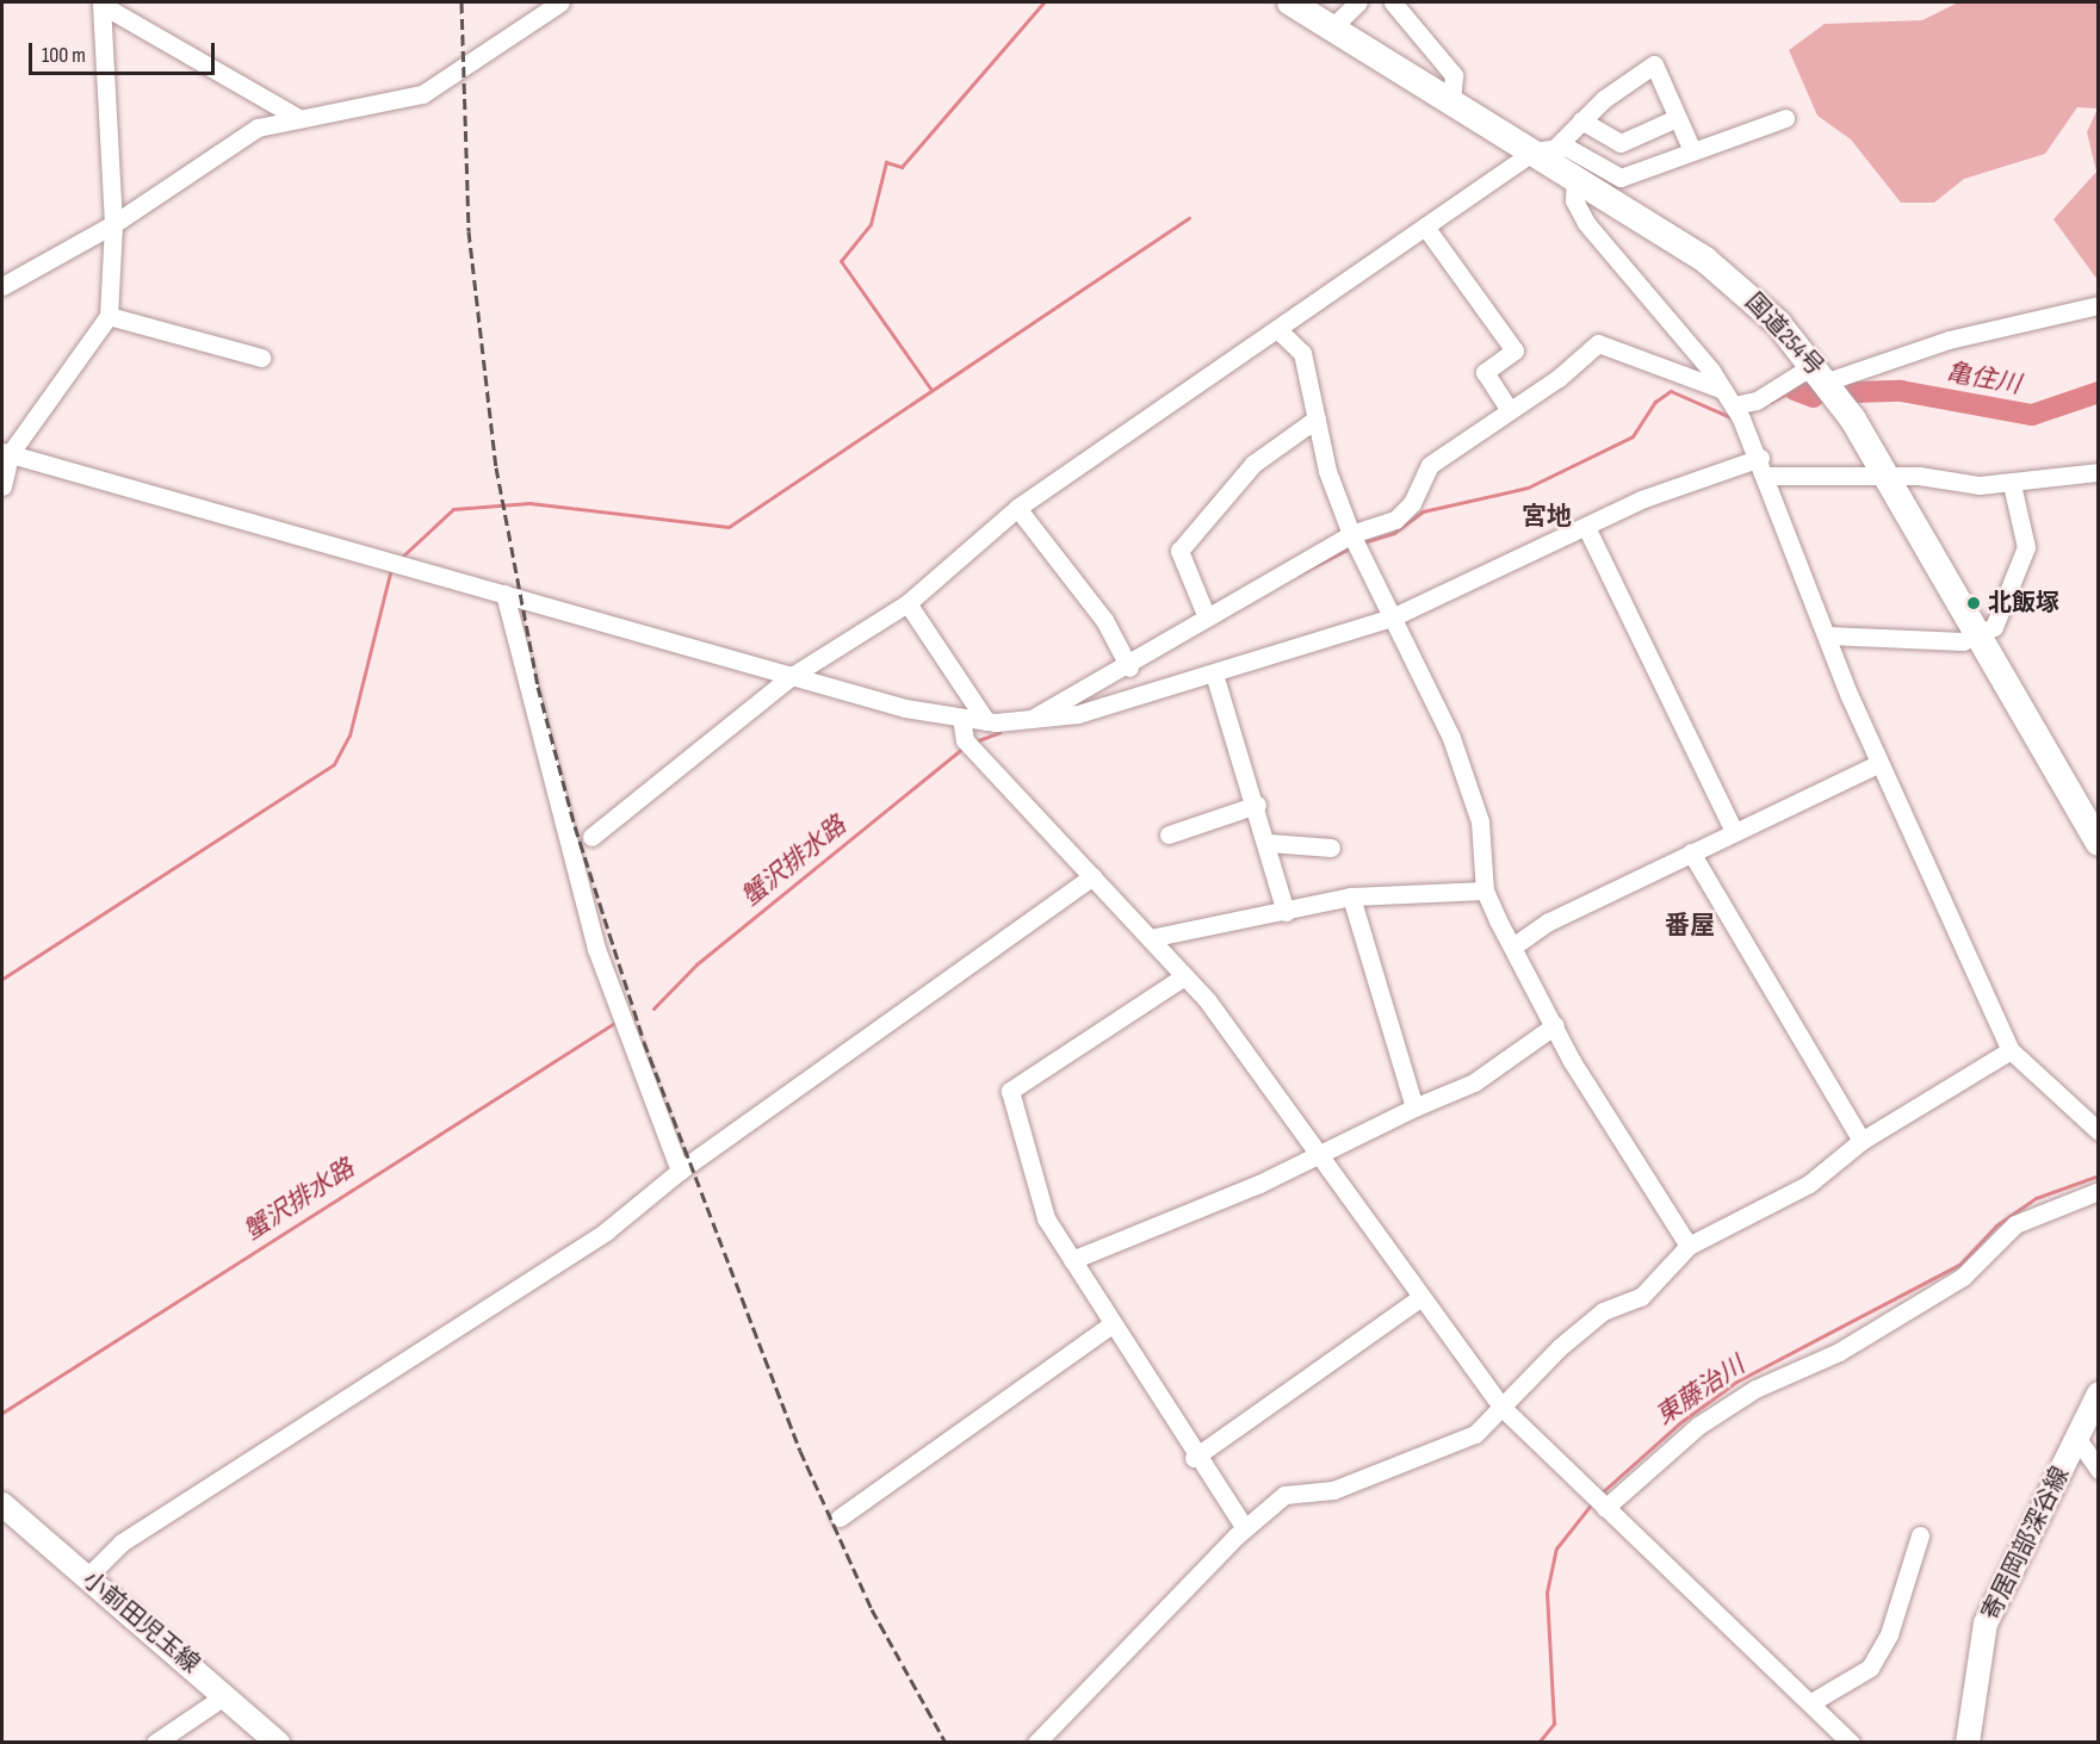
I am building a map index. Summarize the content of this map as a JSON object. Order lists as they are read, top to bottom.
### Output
{
  "streets": {
    "highway": ["国道254号"],
    "main road": ["寄居岡部深谷線", "小前田児玉線"]
  },
  "districts": ["宮地", "番屋"],
  "water": ["亀住川", "蟹沢排水路", "東藤治川"],
  "places": ["北飯塚"],
  "scale_bar": "100 m"
}
